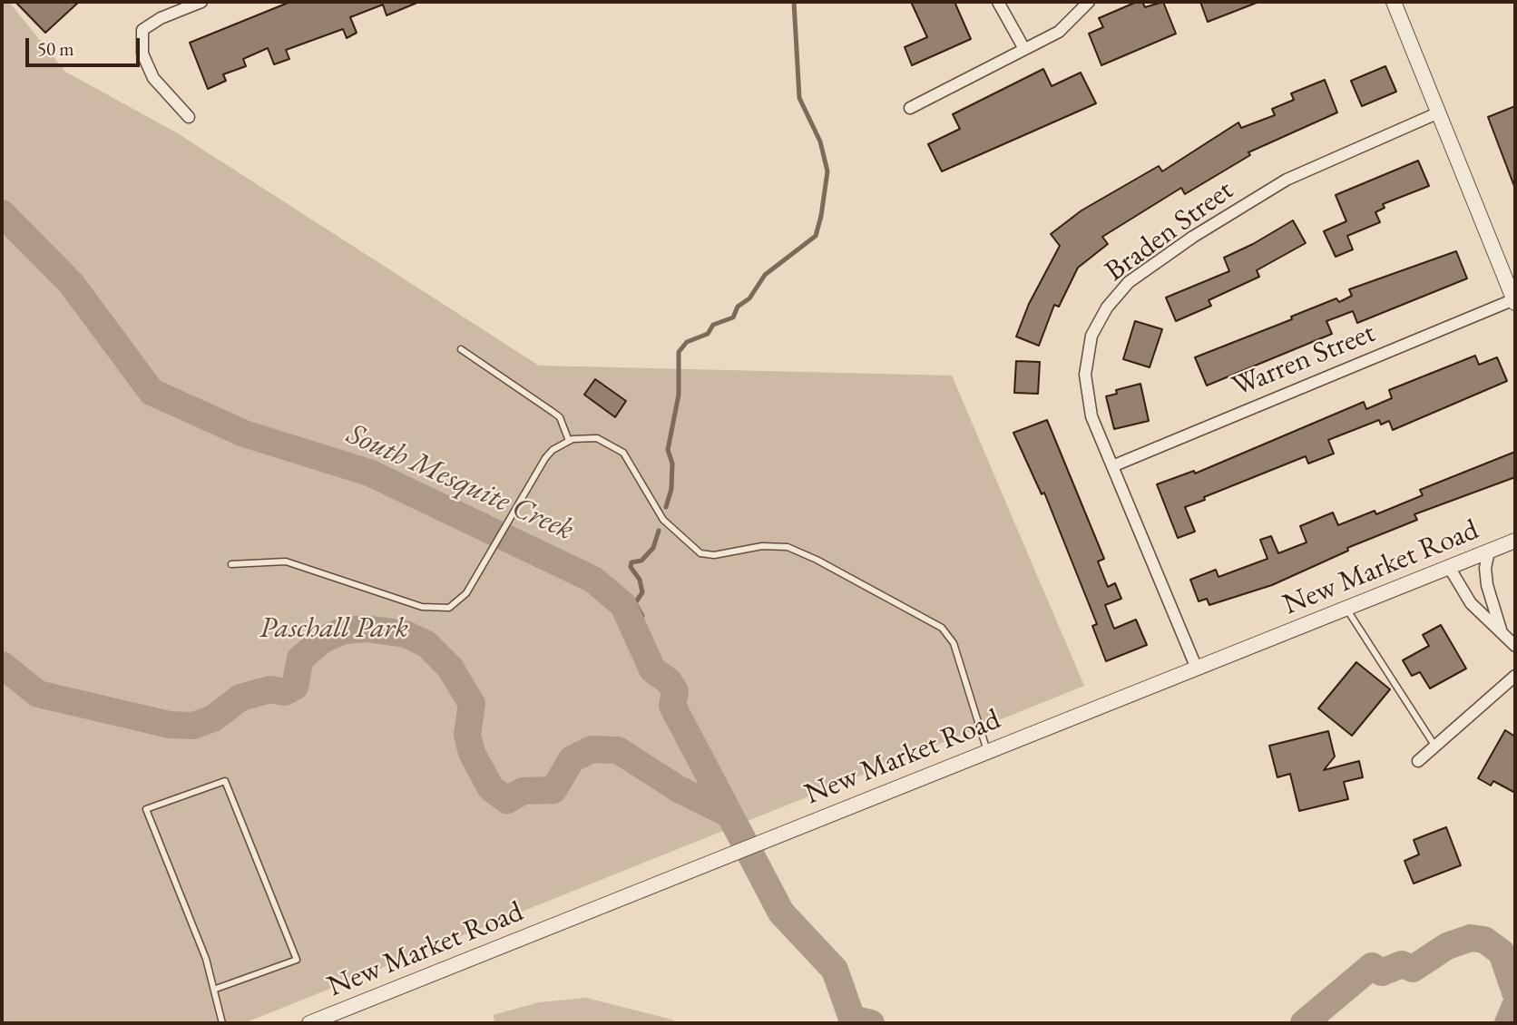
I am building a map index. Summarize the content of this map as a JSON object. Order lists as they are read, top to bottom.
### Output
{
  "streets": {
    "street": ["Braden Street", "Warren Street", "New Market Road"]
  },
  "crossings": [
    ["Braden Street", "Warren Street"],
    ["Braden Street", "New Market Road"]
  ],
  "water": ["South Mesquite Creek"],
  "parks": ["Paschall Park"],
  "scale_bar": "50 m"
}
